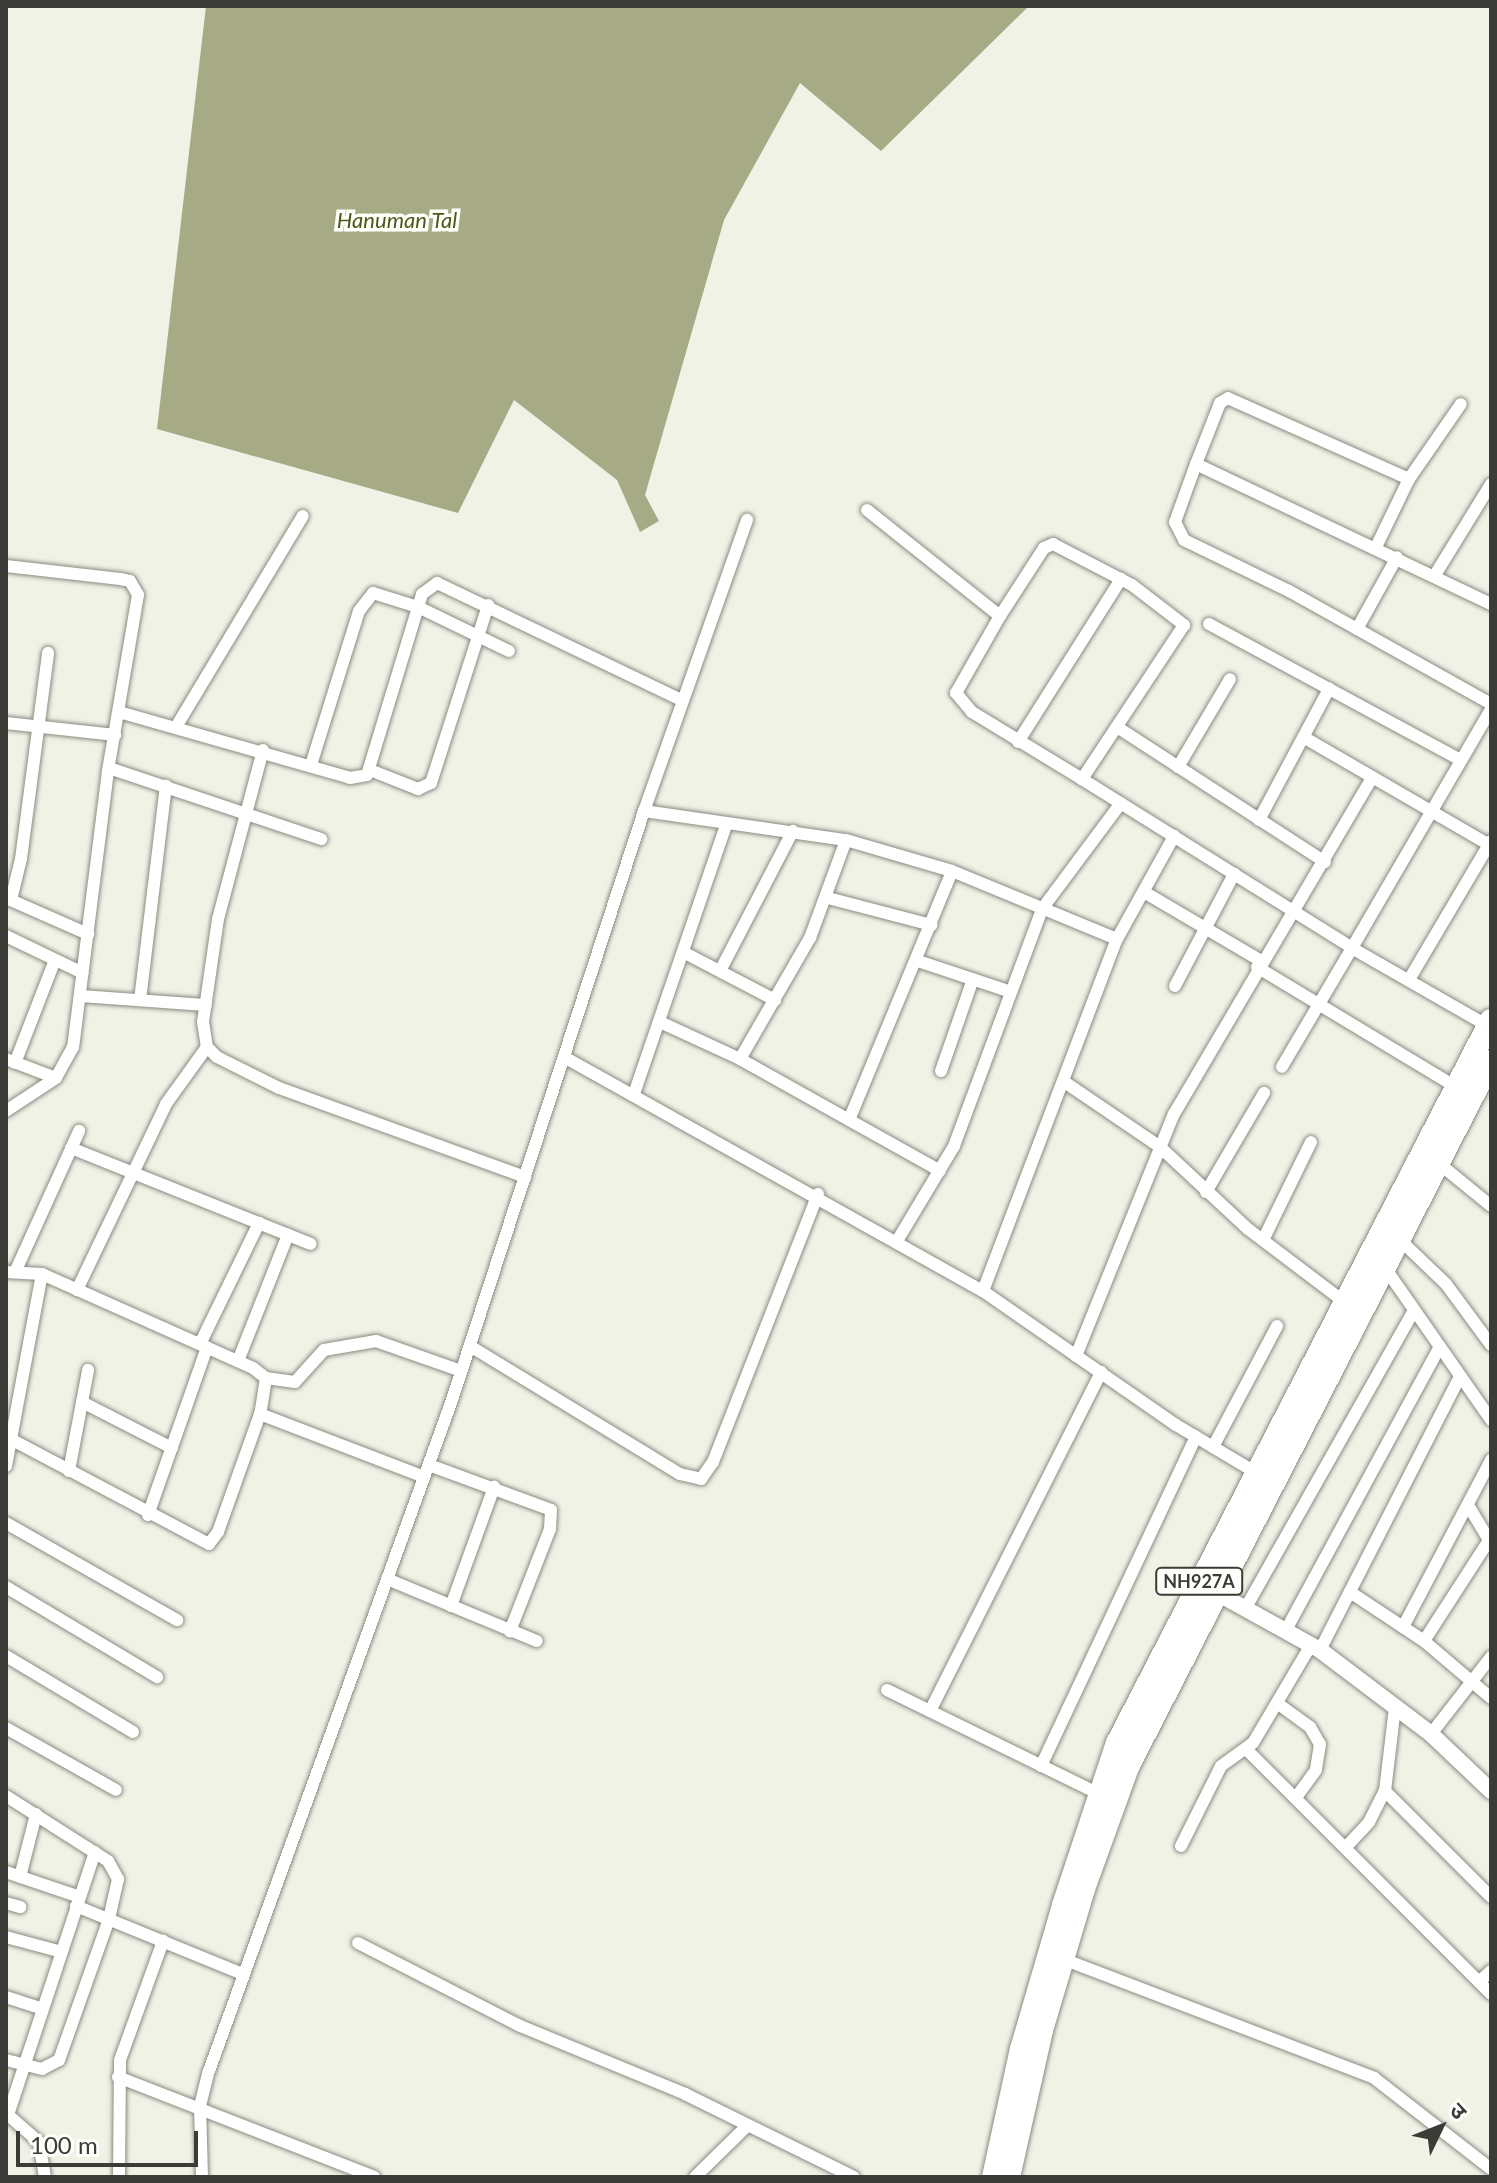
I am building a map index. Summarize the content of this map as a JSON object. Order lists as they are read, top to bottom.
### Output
{
  "streets": {
    "highway": ["NH927A"]
  },
  "water": ["Hanuman Tal"],
  "scale_bar": "100 m",
  "north": "top right"
}
